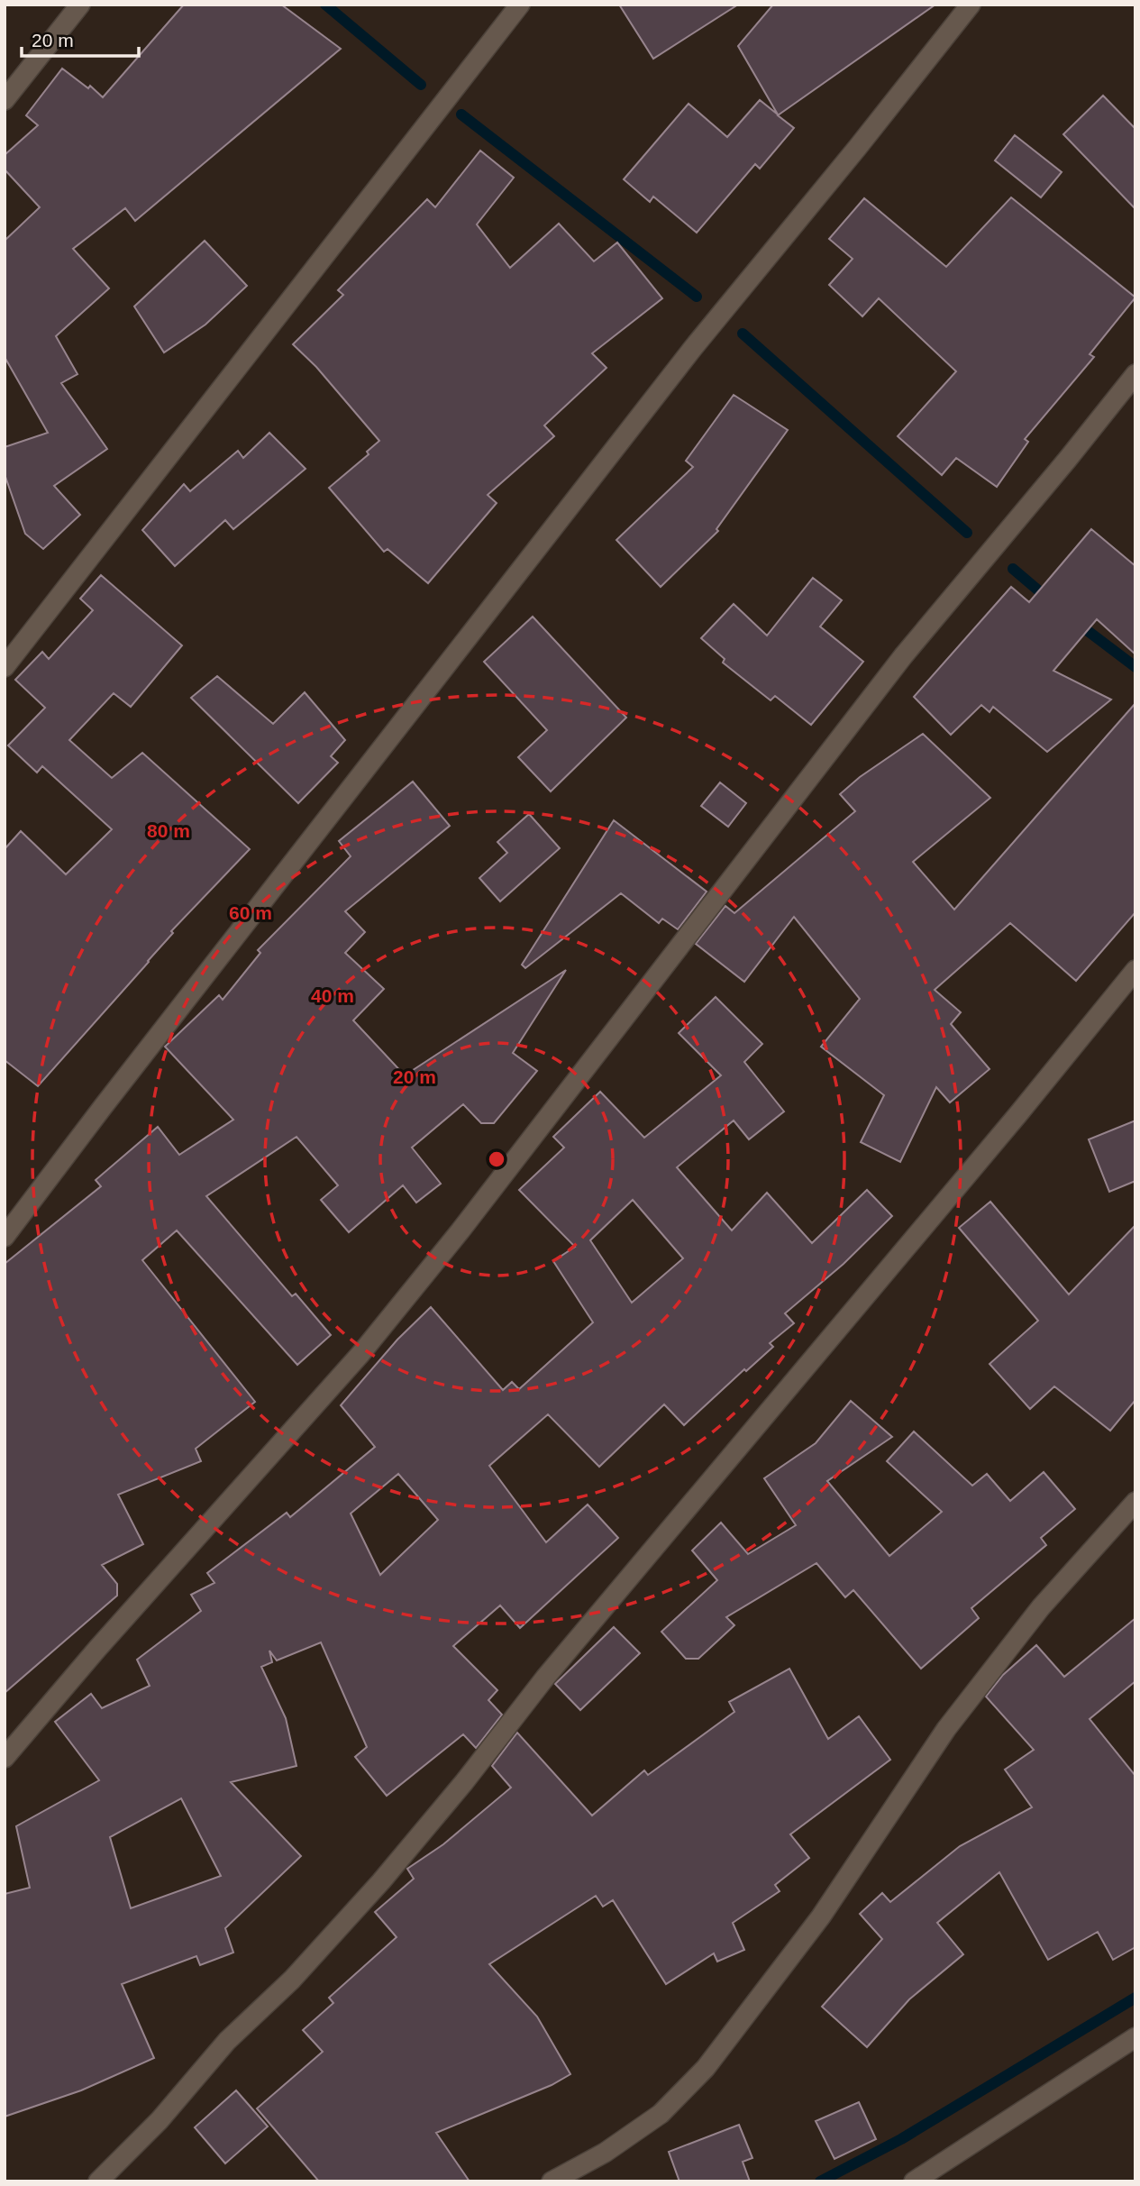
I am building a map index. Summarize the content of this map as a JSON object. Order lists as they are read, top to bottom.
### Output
{
  "scale_bar": "20 m",
  "rings": [
    "80 m",
    "60 m",
    "40 m",
    "20 m"
  ]
}
